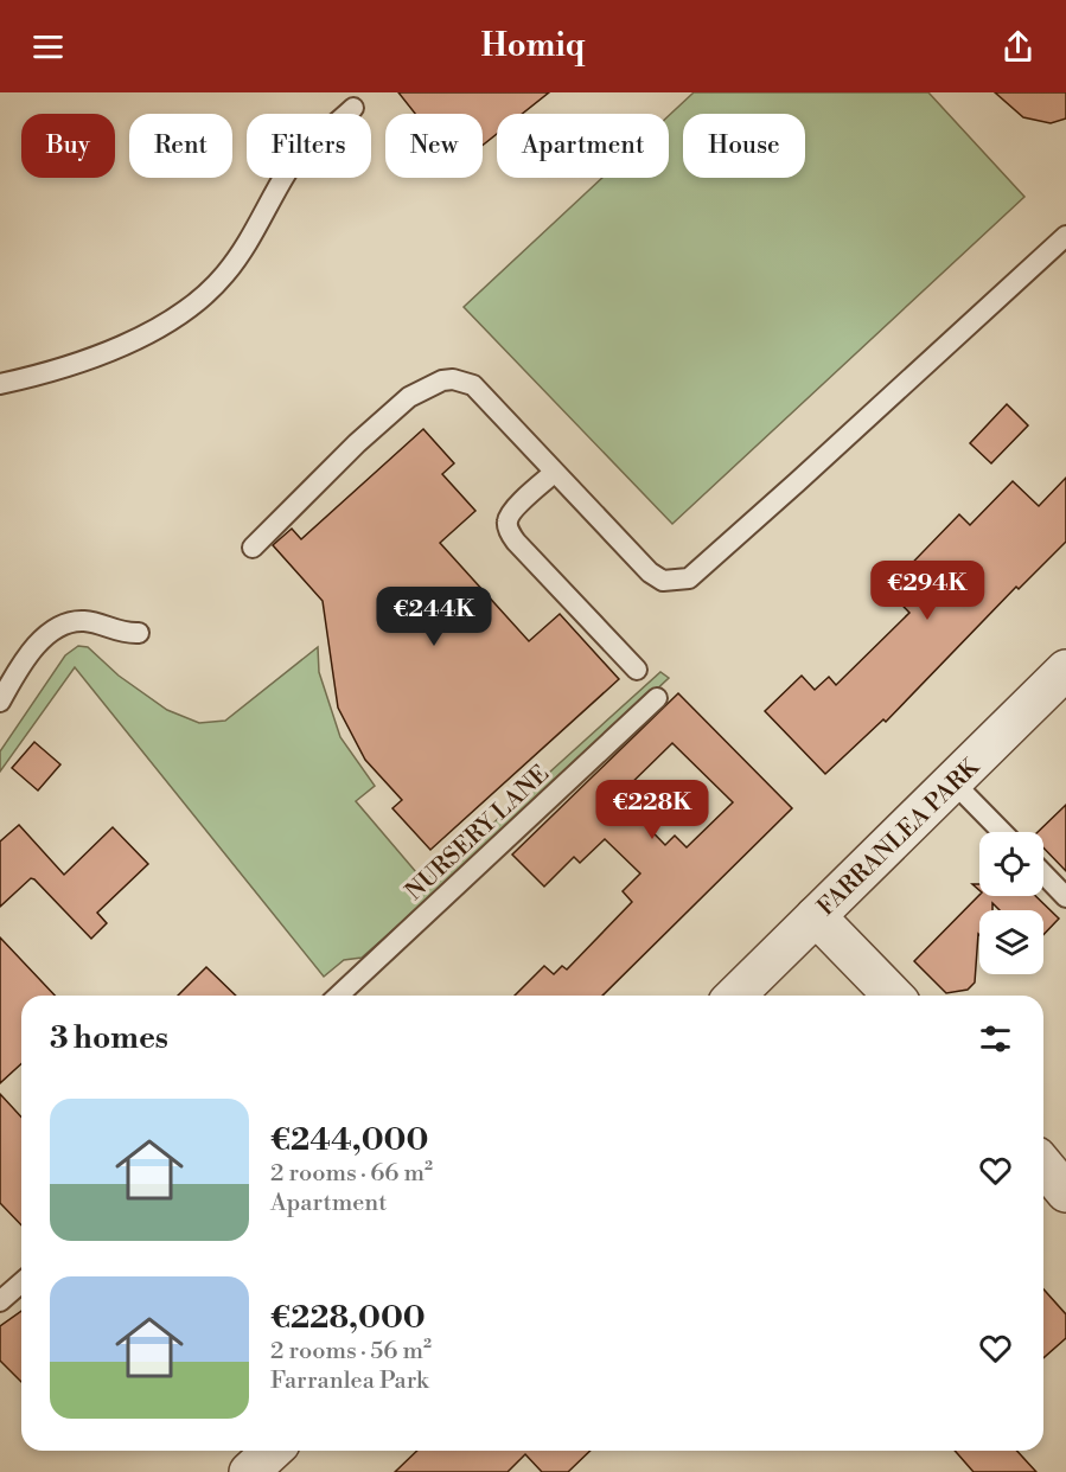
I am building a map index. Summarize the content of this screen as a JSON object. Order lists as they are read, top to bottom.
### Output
{
  "streets": {
    "street": ["FARRANLEA PARK"],
    "lane": ["NURSERY LANE"]
  },
  "page": {
    "header": "Homiq",
    "chip": [
      "Buy",
      "Rent",
      "Filters",
      "New",
      "Apartment",
      "House"
    ],
    "price": ["€294K", "€244K", "€228K"],
    "heading": "3 homes",
    "list": [
      {
        "name": "€244,000",
        "note": "2 rooms · 66 m² · Apartment"
      },
      {
        "name": "€228,000",
        "note": "2 rooms · 56 m² · Farranlea Park"
      }
    ]
  }
}
